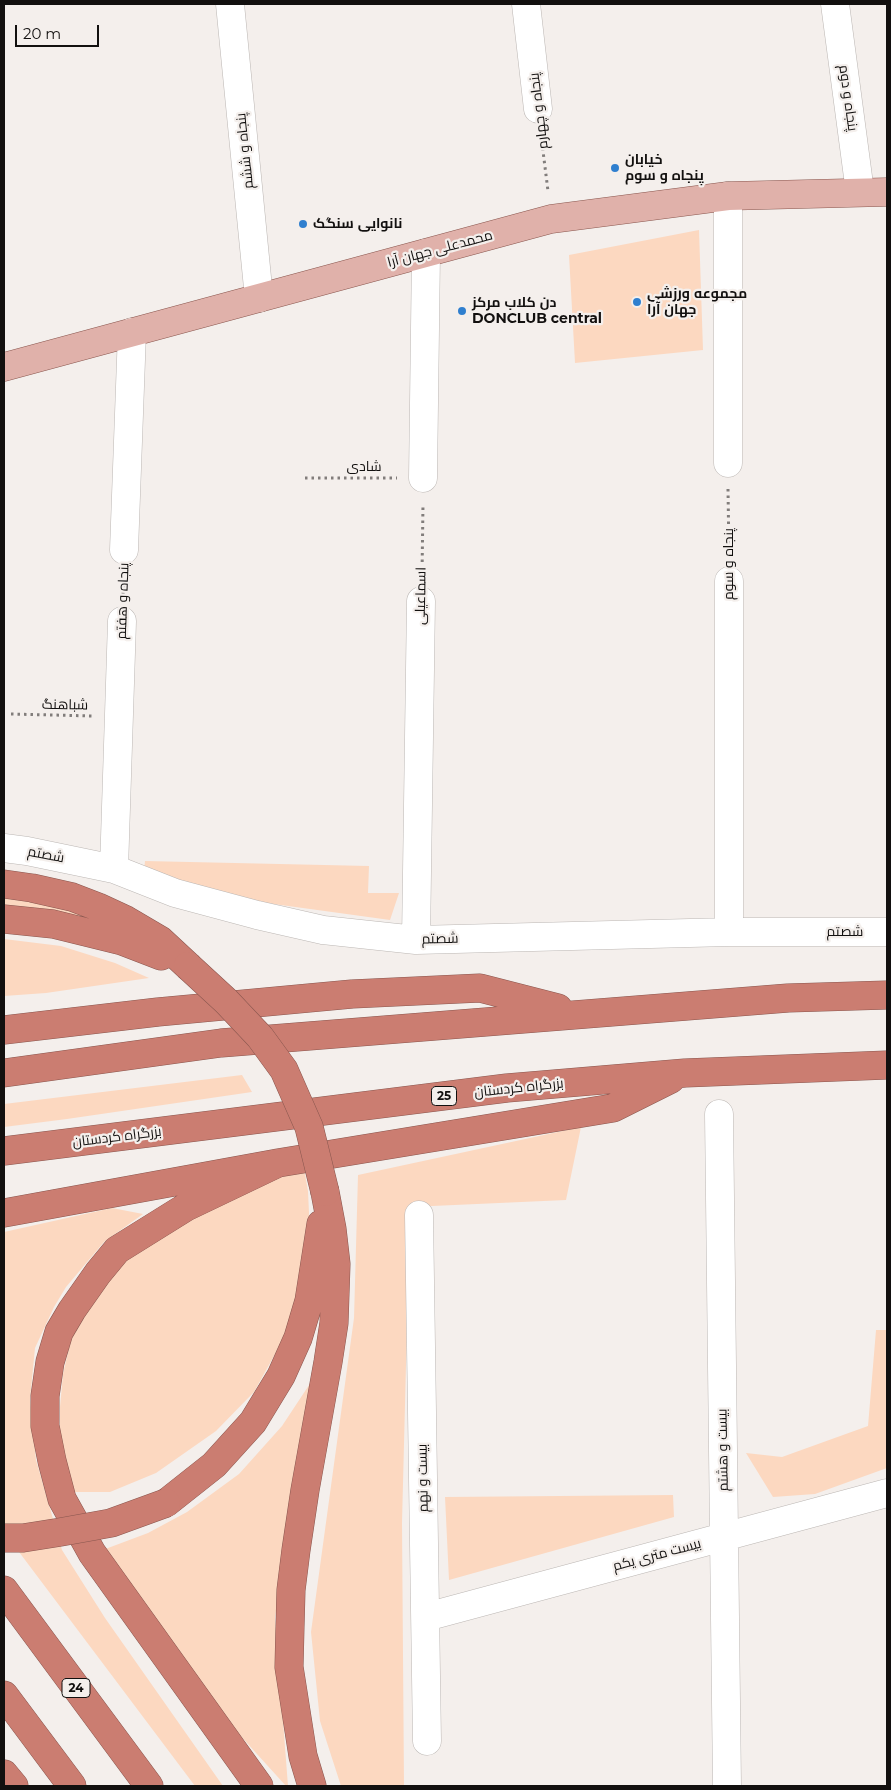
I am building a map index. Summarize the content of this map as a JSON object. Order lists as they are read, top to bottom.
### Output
{
  "streets": {
    "highway": ["بزرگراه کردستان", "25", "24"],
    "main road": ["محمدعلی جهان آرا"],
    "street": [
      "پنجاه و دوم",
      "پنجاه و چهارم",
      "پنجاه و ششم",
      "پنجاه و سوم",
      "اسماعیلی",
      "پنجاه و هفتم",
      "شصتم",
      "بیست و هشتم",
      "بیست و نهم",
      "بیست متری یکم"
    ],
    "path": ["شادی", "شباهنگ"]
  },
  "crossings": [
    ["پنجاه و دوم", "محمدعلی جهان آرا"],
    ["پنجاه و چهارم", "محمدعلی جهان آرا"],
    ["پنجاه و ششم", "محمدعلی جهان آرا"],
    ["محمدعلی جهان آرا", "پنجاه و هفتم"],
    ["شادی", "اسماعیلی"],
    ["پنجاه و سوم", "شصتم"],
    ["اسماعیلی", "شصتم"],
    ["پنجاه و هفتم", "شباهنگ"],
    ["پنجاه و هفتم", "شصتم"],
    ["بیست و هشتم", "بیست متری یکم"],
    ["بیست و نهم", "بیست متری یکم"]
  ],
  "places": [
    "خیابان پنجاه و سوم",
    "نانوایی سنگک",
    "مجموعه ورزشی جهان آرا",
    "دن کلاب مرکز DONCLUB central"
  ],
  "scale_bar": "20 m"
}
